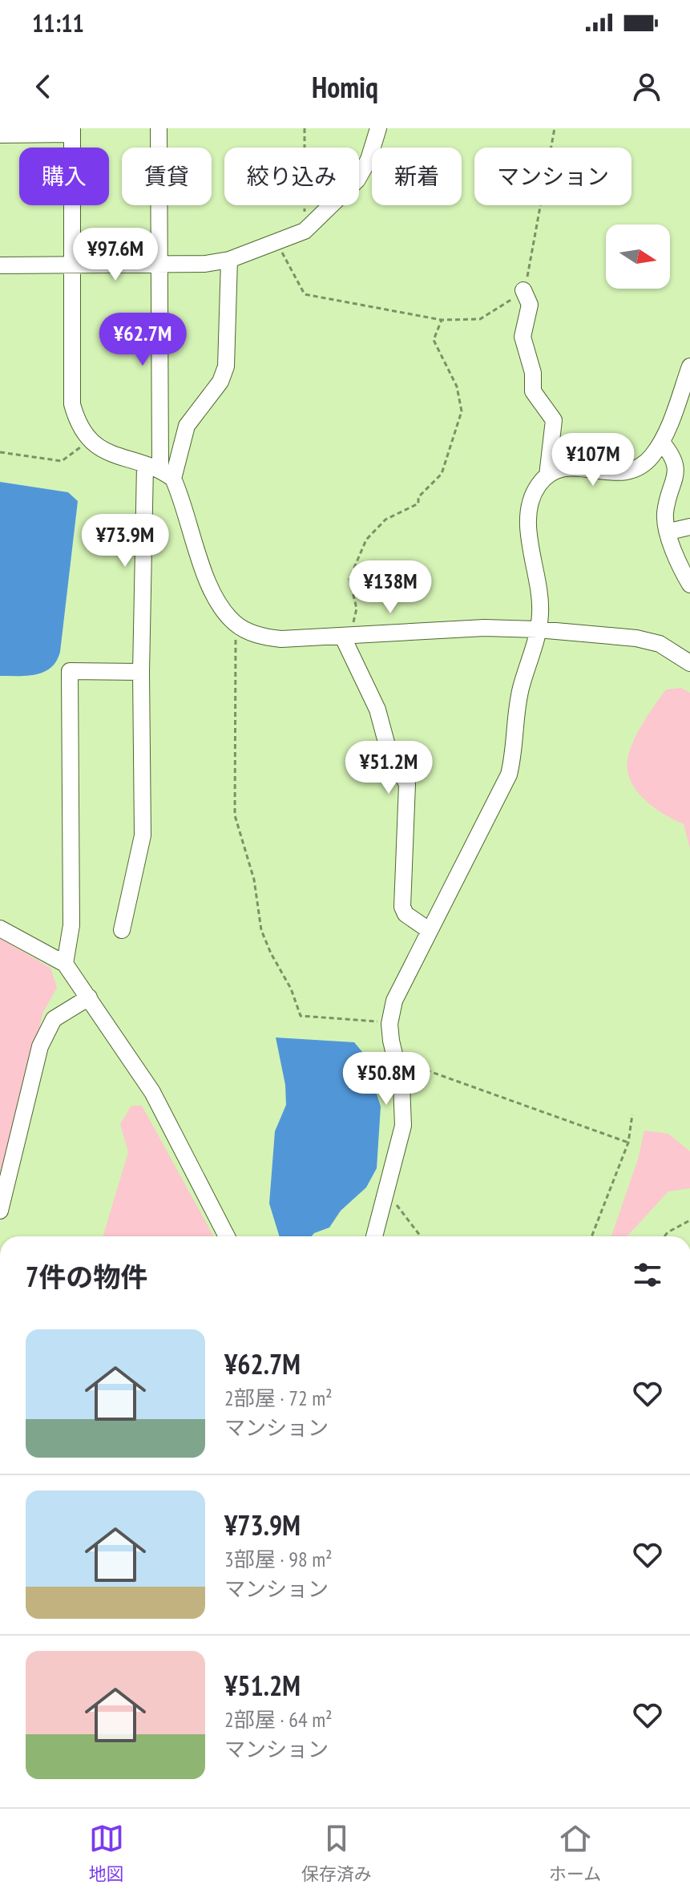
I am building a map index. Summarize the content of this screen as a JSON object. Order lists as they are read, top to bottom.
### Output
{
  "north": "right",
  "page": {
    "status": "11:11",
    "header": "Homiq",
    "chip": [
      "購入",
      "賃貸",
      "絞り込み",
      "新着",
      "マンション"
    ],
    "price": [
      "¥97.6M",
      "¥62.7M",
      "¥107M",
      "¥73.9M",
      "¥138M",
      "¥51.2M",
      "¥50.8M"
    ],
    "heading": "7件の物件",
    "list": [
      {
        "name": "¥62.7M",
        "note": "2部屋 · 72 m² · マンション"
      },
      {
        "name": "¥73.9M",
        "note": "3部屋 · 98 m² · マンション"
      },
      {
        "name": "¥51.2M",
        "note": "2部屋 · 64 m² · マンション"
      }
    ],
    "tabs": ["地図", "保存済み", "ホーム"]
  }
}
